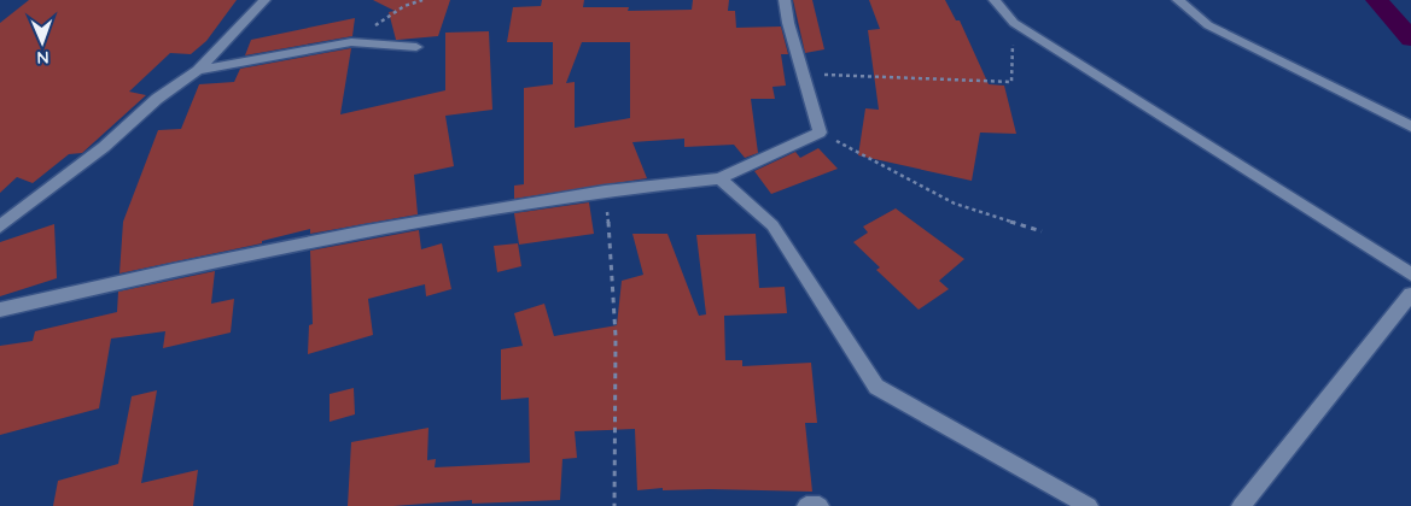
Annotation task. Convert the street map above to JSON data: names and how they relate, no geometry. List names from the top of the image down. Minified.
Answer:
{"north":"bottom"}
